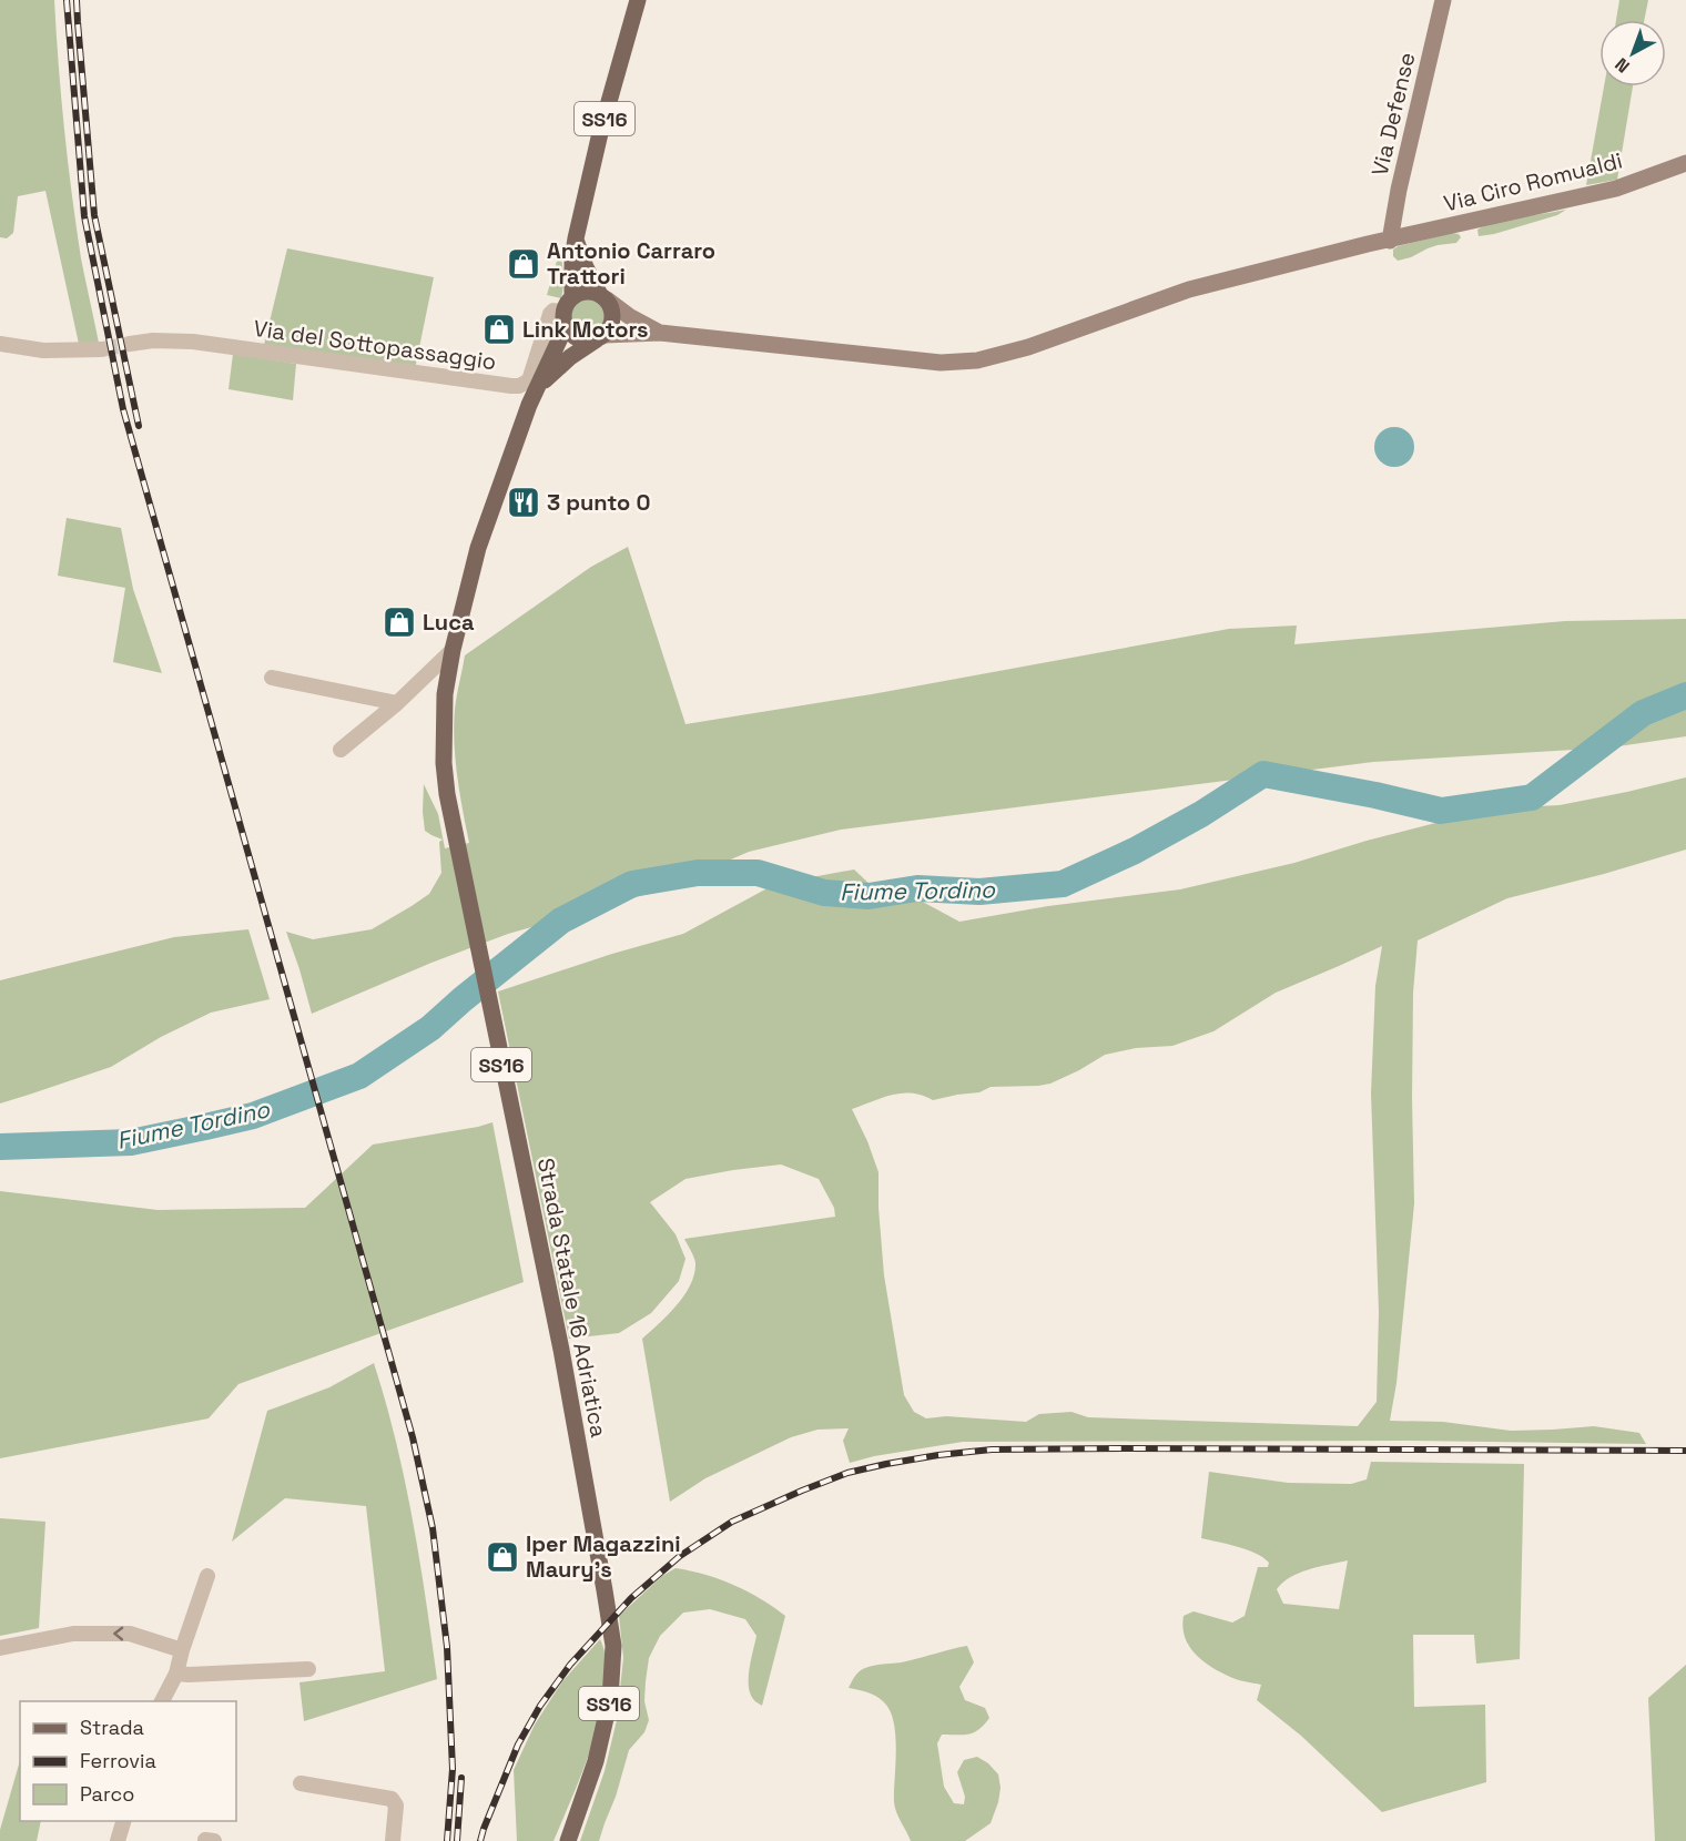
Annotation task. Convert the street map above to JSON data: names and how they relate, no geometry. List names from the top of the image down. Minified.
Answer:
{"streets":{"main road":["Via Defense","SS16","Via Ciro Romualdi","Strada Statale 16 Adriatica"],"street":["Via del Sottopassaggio"]},"crossings":[["Via Defense","Via Ciro Romualdi"],["SS16","Via del Sottopassaggio"],["SS16","Strada Statale 16 Adriatica"]],"water":["Fiume Tordino"],"places":{"shop":["Antonio Carraro Trattori","Link Motors","Luca","Iper Magazzini Maury's"],"restaurant":["3 punto 0"]},"legend":["Strada","Ferrovia","Parco"],"north":"bottom left"}
